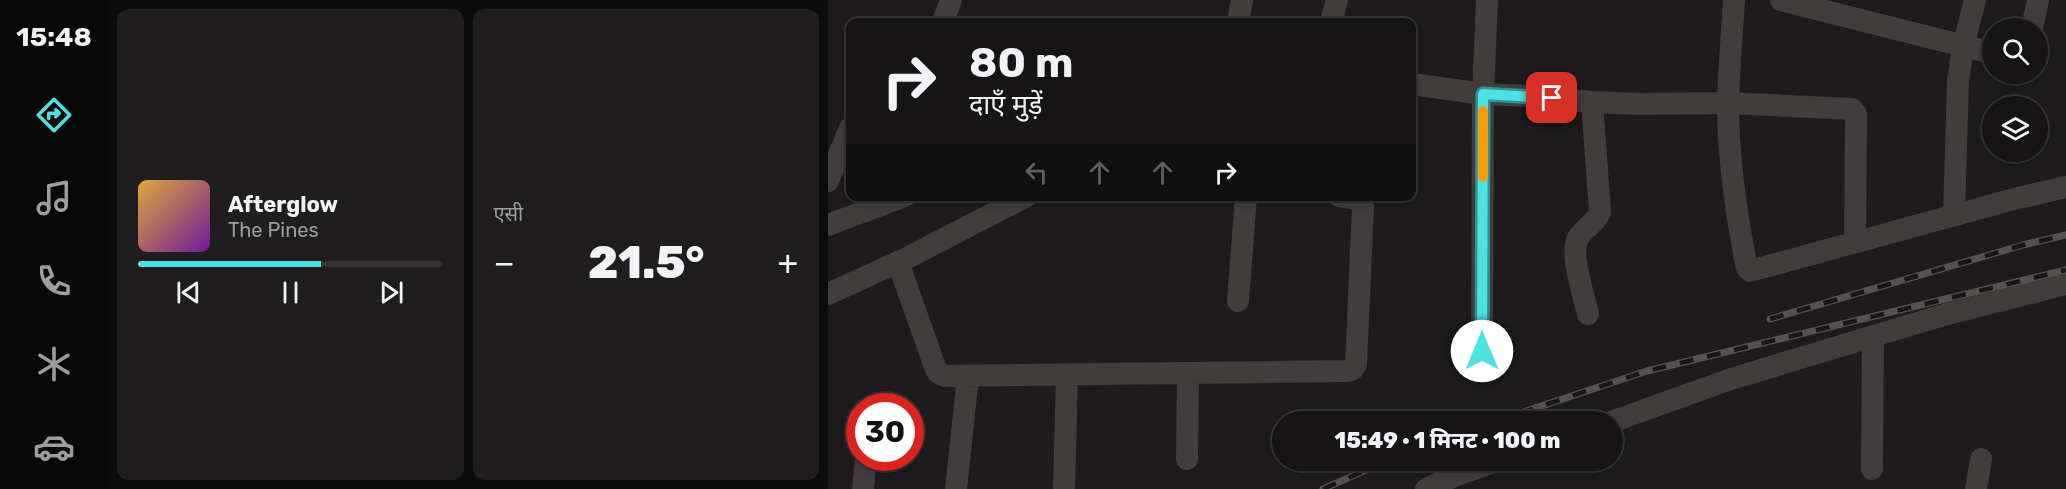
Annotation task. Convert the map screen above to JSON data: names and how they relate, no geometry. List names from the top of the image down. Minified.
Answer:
{"page":{"tabs":"15:48","tile":"एसी","turn":["80 m","दाएँ मुड़ें"],"song":["Afterglow","The Pines"],"heat":["−","21.5°","+"],"limit":"30","trip":"15:49 · 1 मिनट · 100 m"}}
